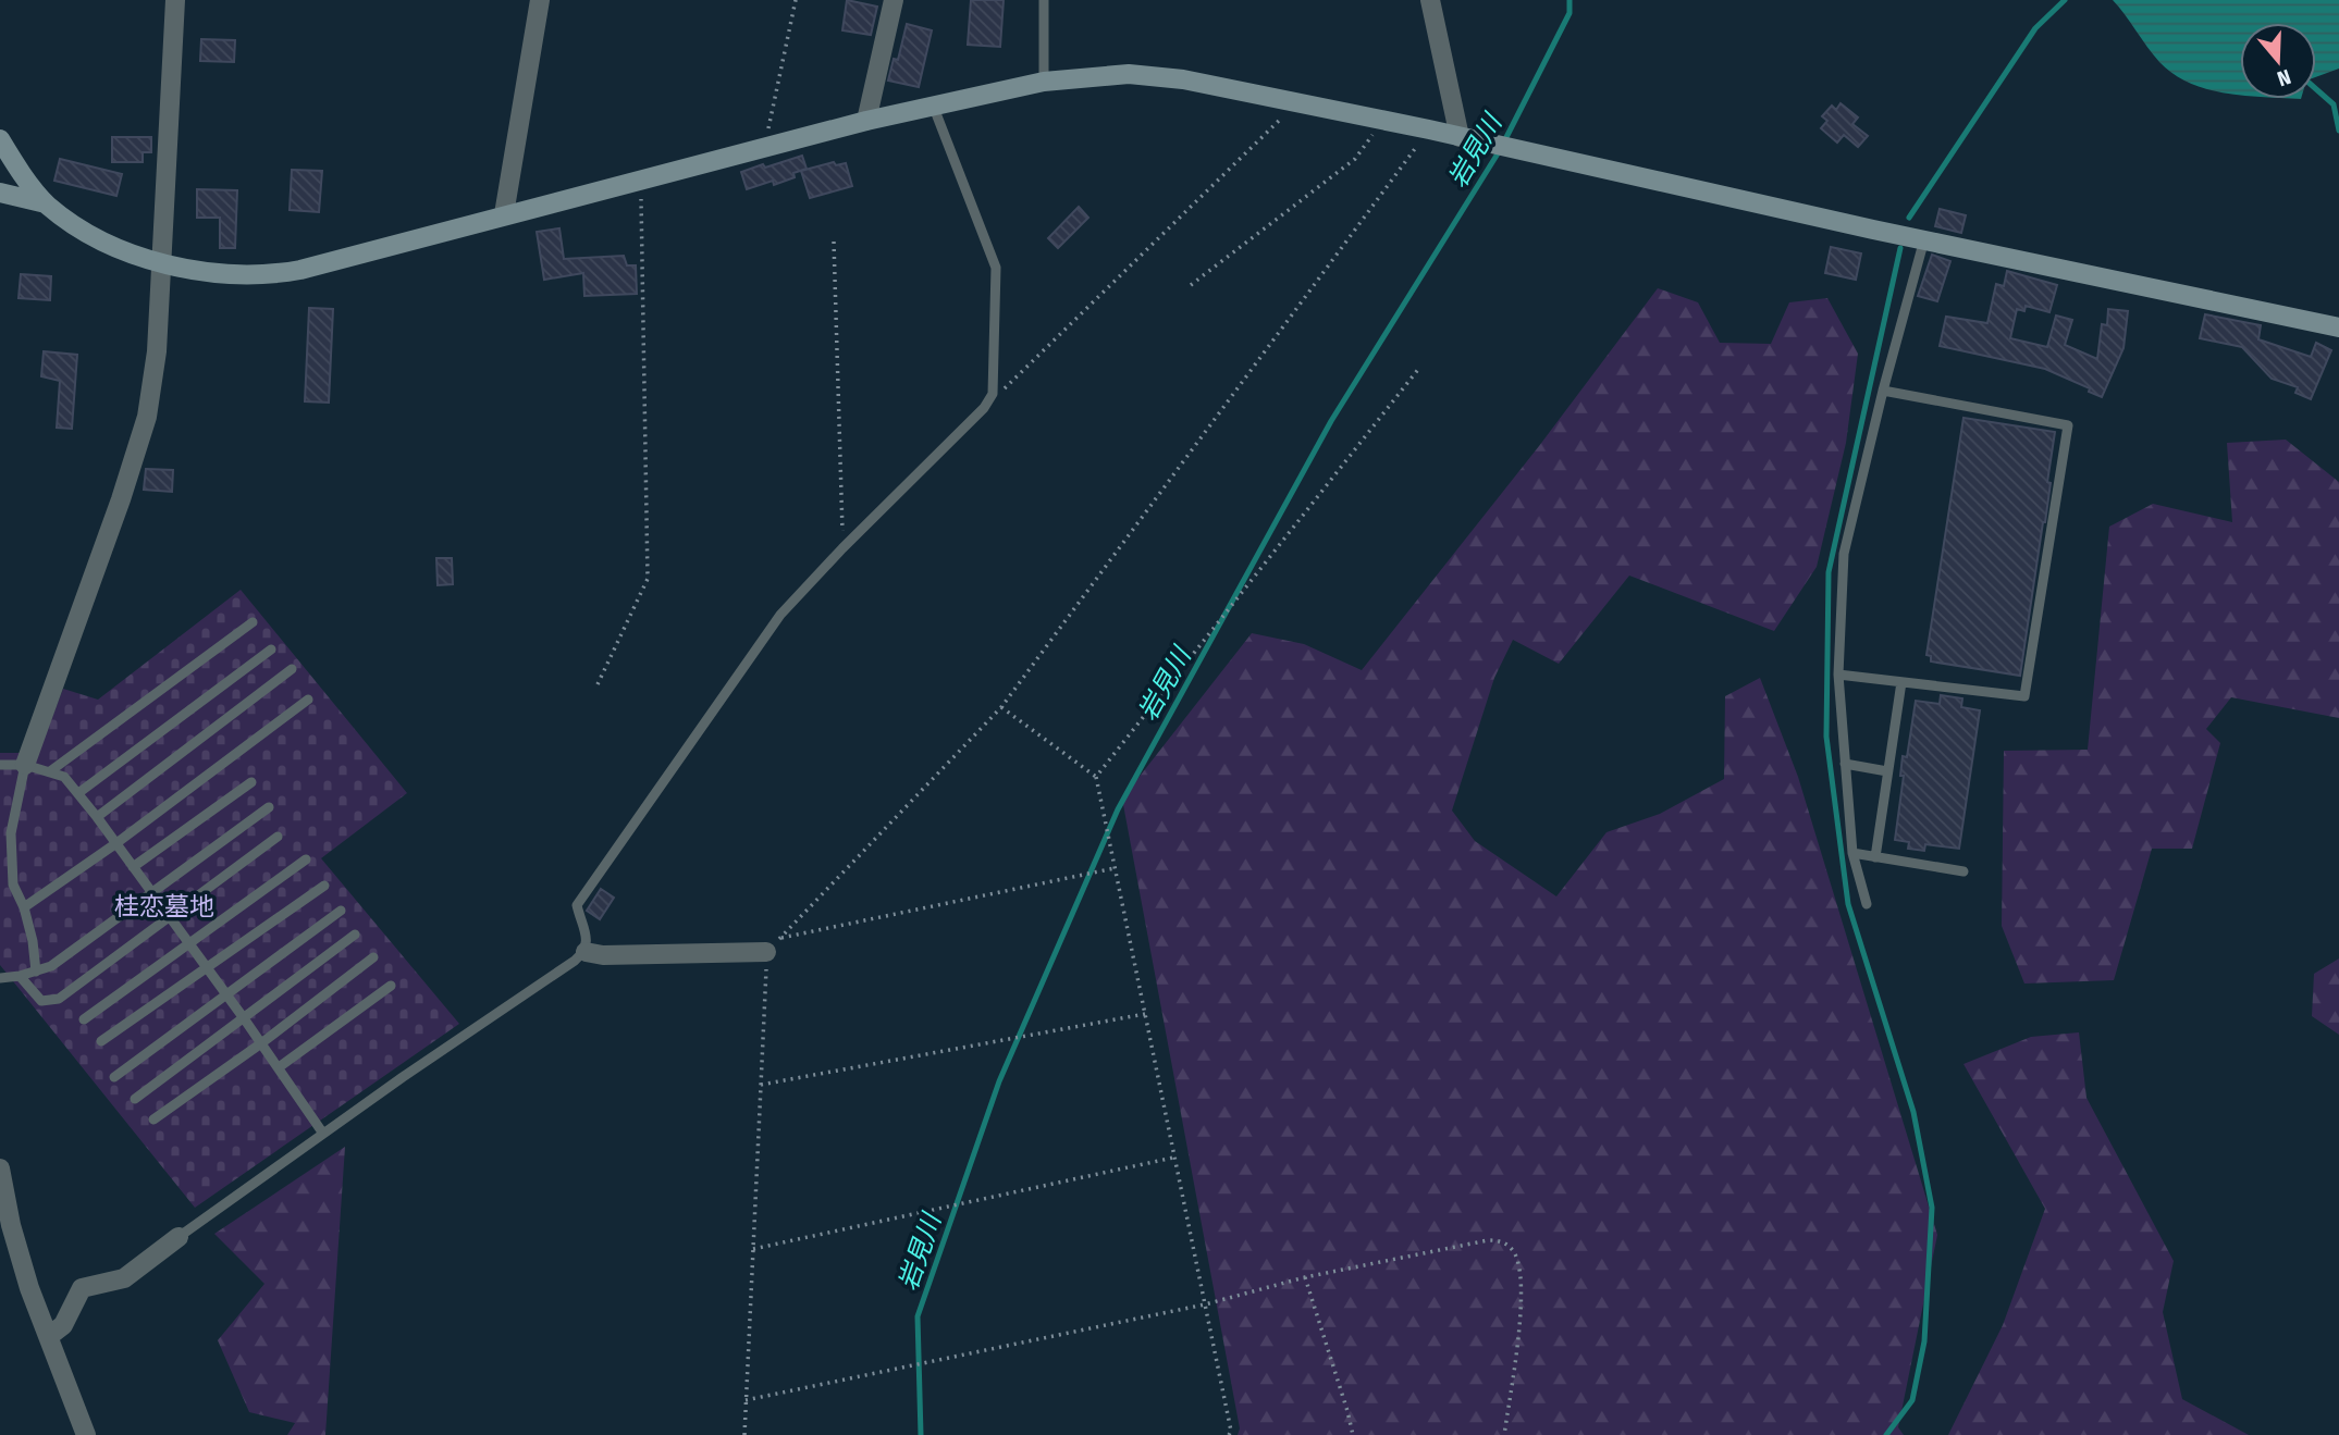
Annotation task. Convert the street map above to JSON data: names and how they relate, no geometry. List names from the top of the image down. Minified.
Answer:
{"water":["岩見川"],"parks":["桂恋墓地"],"north":"bottom"}
